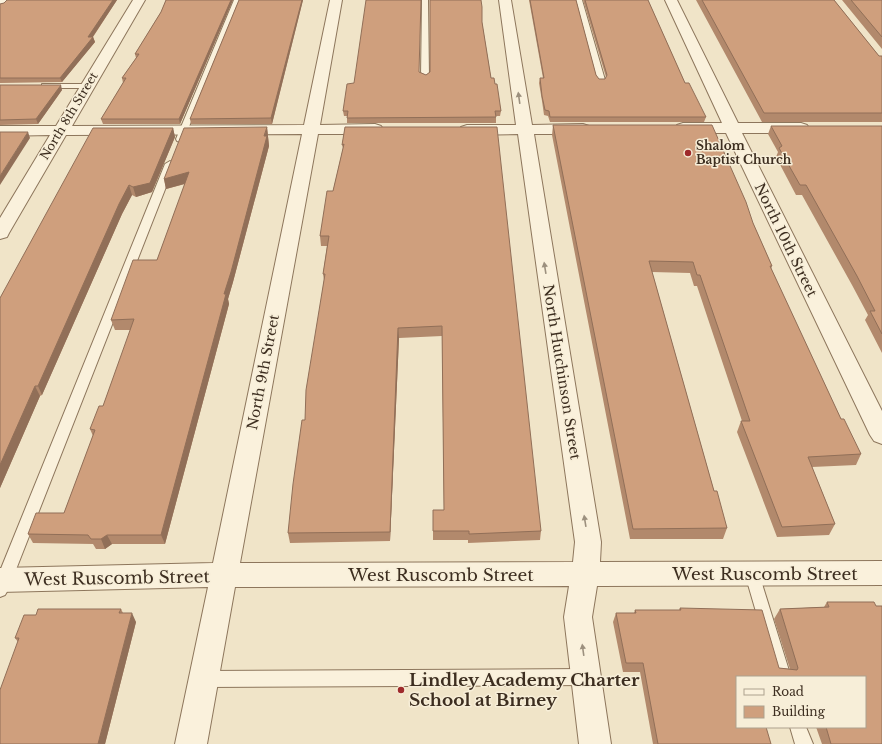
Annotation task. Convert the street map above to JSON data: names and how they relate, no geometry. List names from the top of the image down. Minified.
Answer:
{"streets":{"street":["North 8th Street","North 10th Street","North 9th Street","North Hutchinson Street","West Ruscomb Street"]},"crossings":[["North 9th Street","West Ruscomb Street"],["North Hutchinson Street","West Ruscomb Street"]],"one_way":["North Hutchinson Street"],"places":["Shalom Baptist Church","Lindley Academy Charter School at Birney"],"legend":["Road","Building"]}
